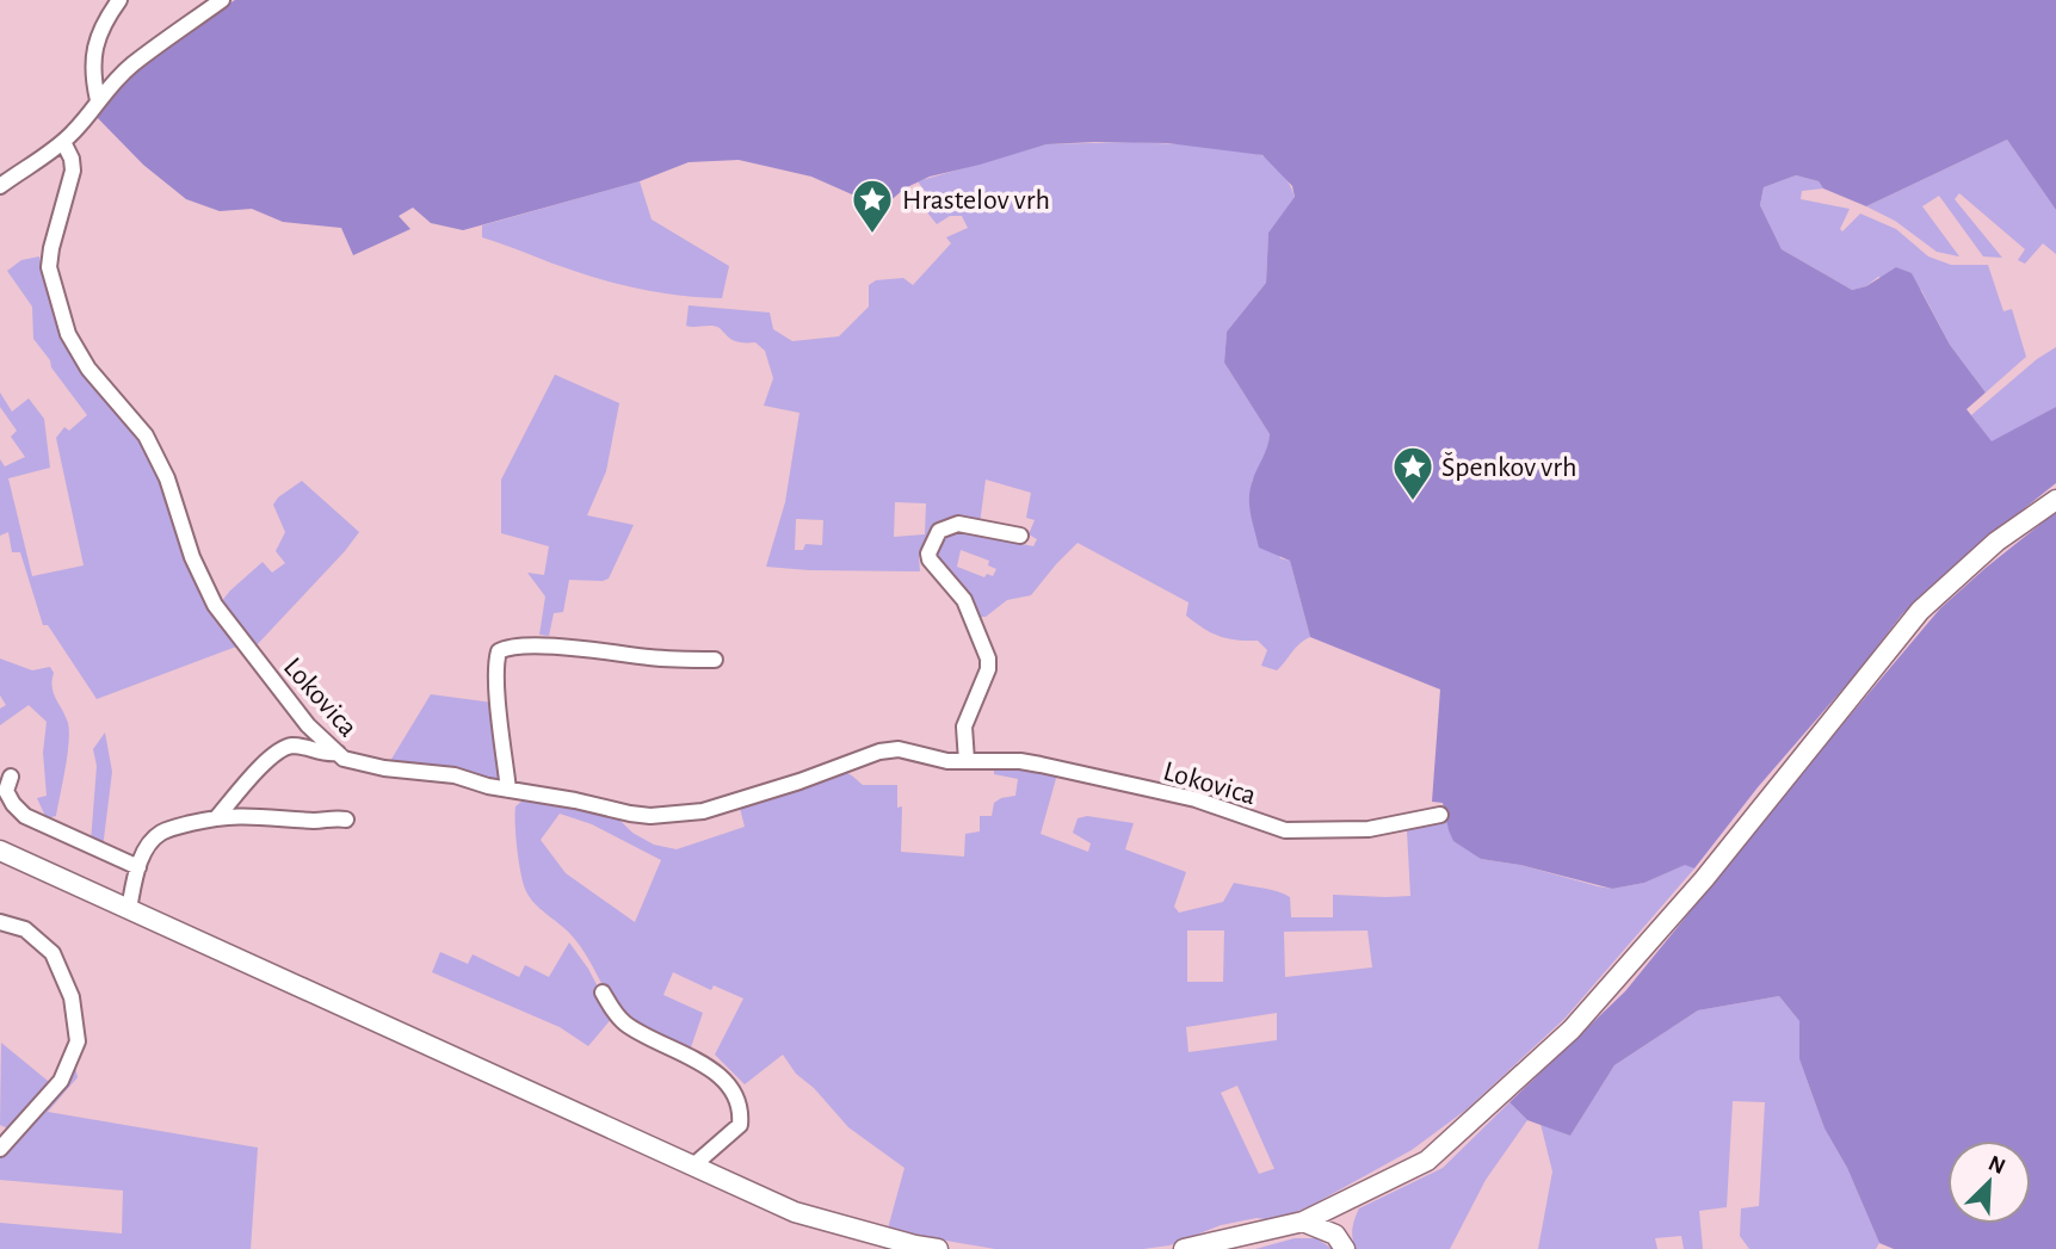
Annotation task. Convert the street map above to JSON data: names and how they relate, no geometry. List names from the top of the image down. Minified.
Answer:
{"streets":{"street":["Lokovica"]},"places":{"place":["Hrastelov vrh","Špenkov vrh"]},"north":"top right"}
